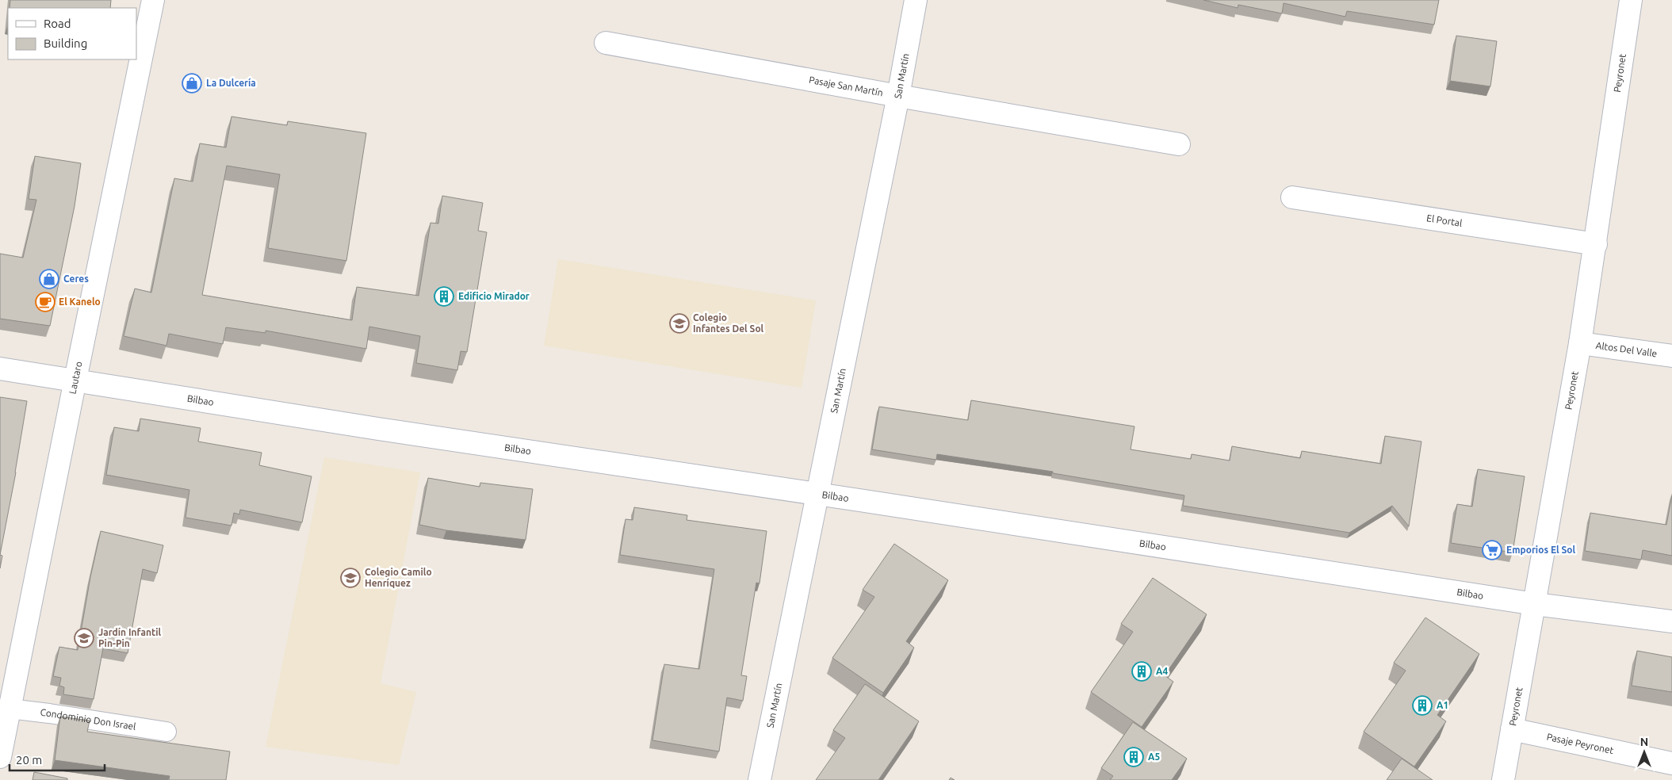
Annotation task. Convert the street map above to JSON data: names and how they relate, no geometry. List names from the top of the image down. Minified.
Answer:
{"streets":{"street":["Peyronet","San Martín","Pasaje San Martín","El Portal","Altos Del Valle","Lautaro","Bilbao","Pasaje Peyronet"],"lane":["Condominio Don Israel"]},"crossings":[["Peyronet","El Portal"],["Peyronet","Altos Del Valle"],["Peyronet","Bilbao"],["Peyronet","Pasaje Peyronet"],["San Martín","Pasaje San Martín"],["San Martín","Bilbao"],["Lautaro","Bilbao"],["Lautaro","Condominio Don Israel"]],"places":{"shop":["La Dulcería","Ceres"],"building":["Edificio Mirador","A4","A1","A5"],"cafe":["El Kanelo"],"school or university":["Colegio Infantes Del Sol","Colegio Camilo Henríquez","Jardín Infantil Pin-Pin"],"supermarket":["Emporios El Sol"]},"legend":["Road","Building"],"scale_bar":"20 m","north":"top"}
